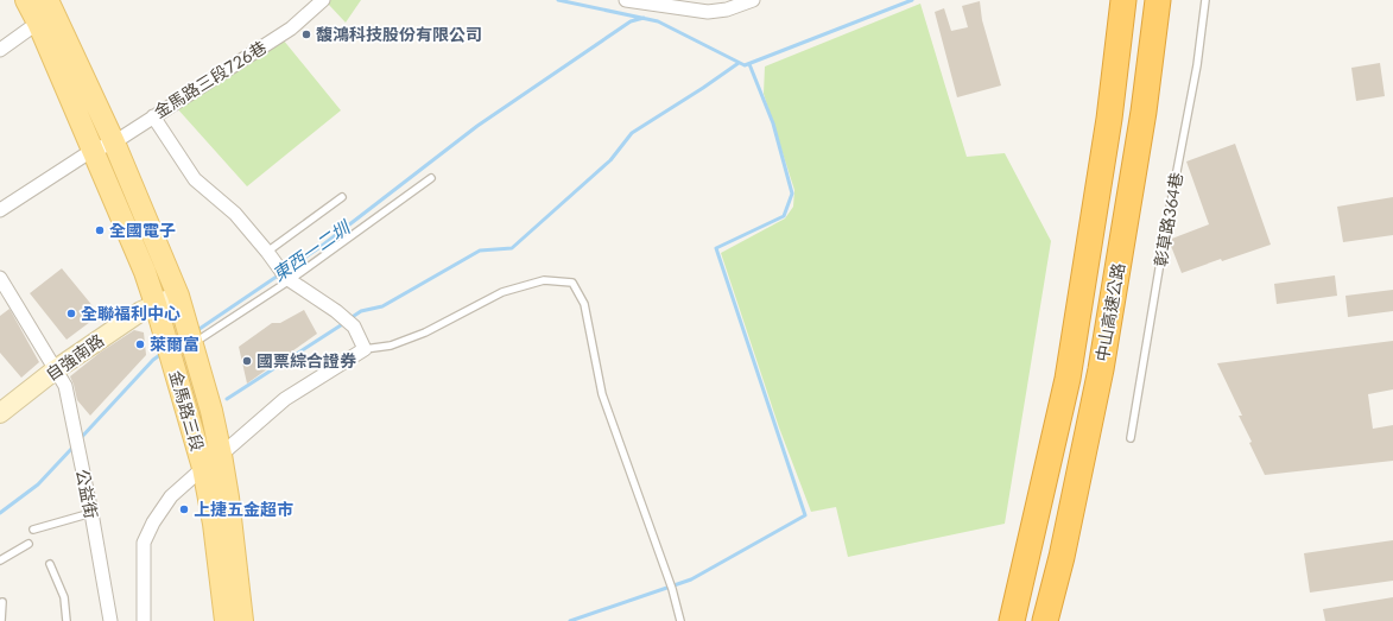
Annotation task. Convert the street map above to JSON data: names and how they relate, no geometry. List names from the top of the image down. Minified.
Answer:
{"streets":{"highway":["中山高速公路"],"main road":["金馬路三段"],"street":["金馬路三段726巷","自強南路","公益街"],"lane":["彰草路364巷"]},"crossings":[["金馬路三段726巷","金馬路三段"],["自強南路","金馬路三段"],["自強南路","公益街"]],"water":["東西一二圳"],"places":["馥鴻科技股份有限公司","全國電子","全聯福利中心","萊爾富","國票綜合證券","上捷五金超市"]}
